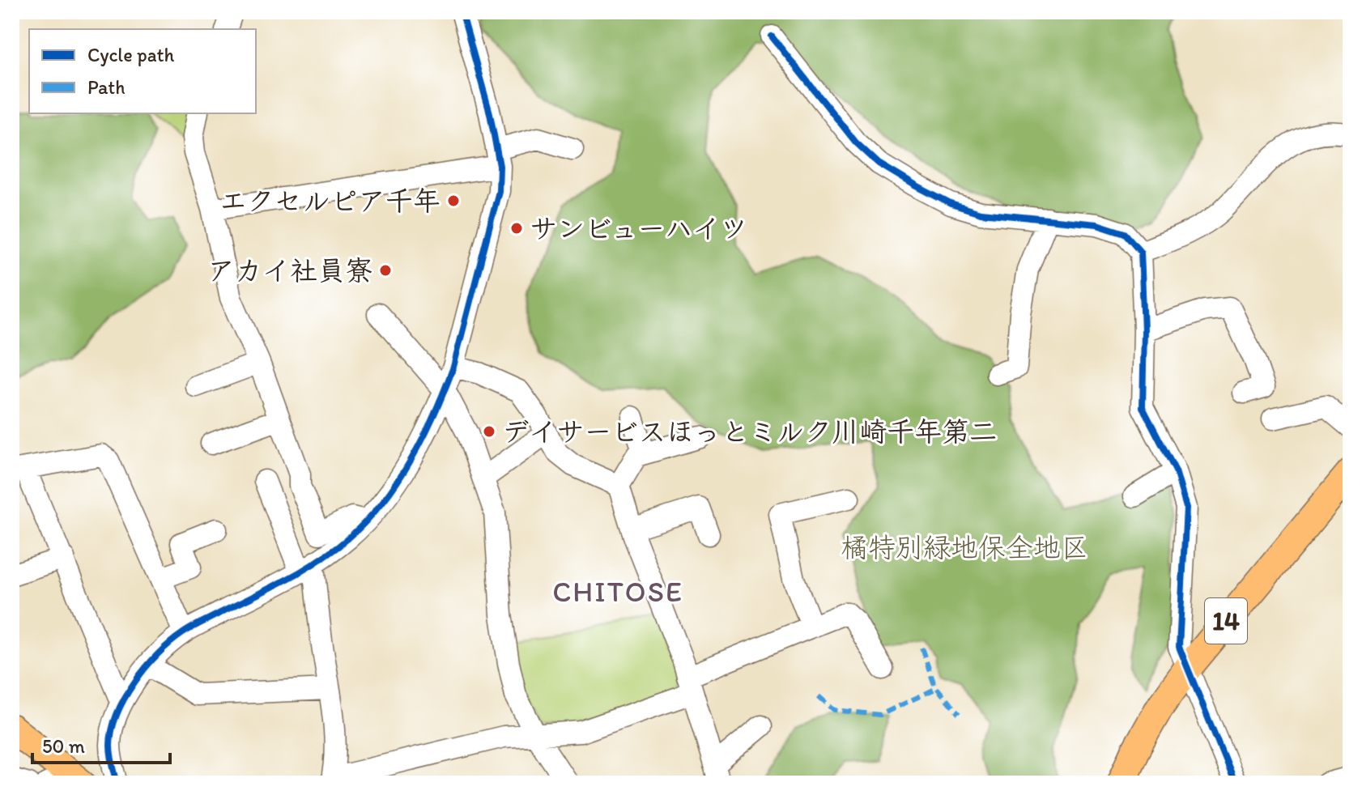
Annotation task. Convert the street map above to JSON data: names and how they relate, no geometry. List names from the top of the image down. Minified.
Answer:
{"streets":{"main road":["14"]},"districts":["CHITOSE"],"parks":["橘特別緑地保全地区"],"places":["エクセルピア千年","サンビューハイツ","アカイ社員寮","デイサービスほっとミルク川崎千年第二"],"legend":["Cycle path","Path"],"scale_bar":"50 m"}
